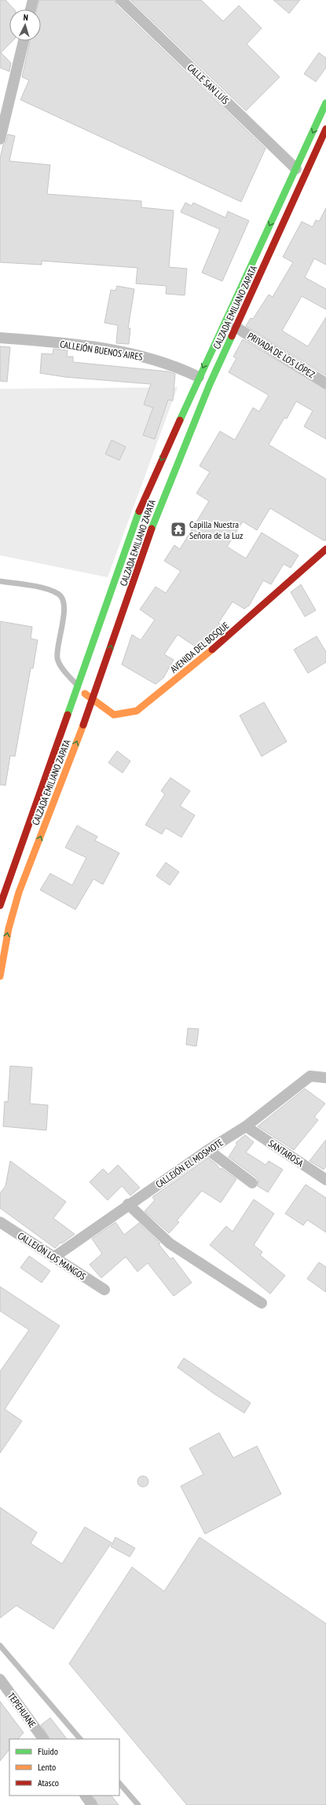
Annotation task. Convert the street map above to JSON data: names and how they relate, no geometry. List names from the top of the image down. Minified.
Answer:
{"streets":{"main road":["CALZADA EMILIANO ZAPATA","AVENIDA DEL BOSQUE"],"street":["CALLE SAN LUÍS","CALLEJÓN BUENOS AIRES","PRIVADA DE LOS LÓPEZ","SANTAROSA","CALLEJÓN EL MOSMOTE","CALLEJÓN LOS MANGOS","TEPEHUANE"]},"crossings":[["CALLE SAN LUÍS","CALZADA EMILIANO ZAPATA"],["CALZADA EMILIANO ZAPATA","CALLEJÓN BUENOS AIRES"],["CALZADA EMILIANO ZAPATA","PRIVADA DE LOS LÓPEZ"],["CALZADA EMILIANO ZAPATA","AVENIDA DEL BOSQUE"],["SANTAROSA","CALLEJÓN EL MOSMOTE"],["CALLEJÓN EL MOSMOTE","CALLEJÓN LOS MANGOS"]],"places":{"temple":["Capilla Nuestra Señora de la Luz"]},"legend":["Fluido","Lento","Atasco"],"north":"top"}
